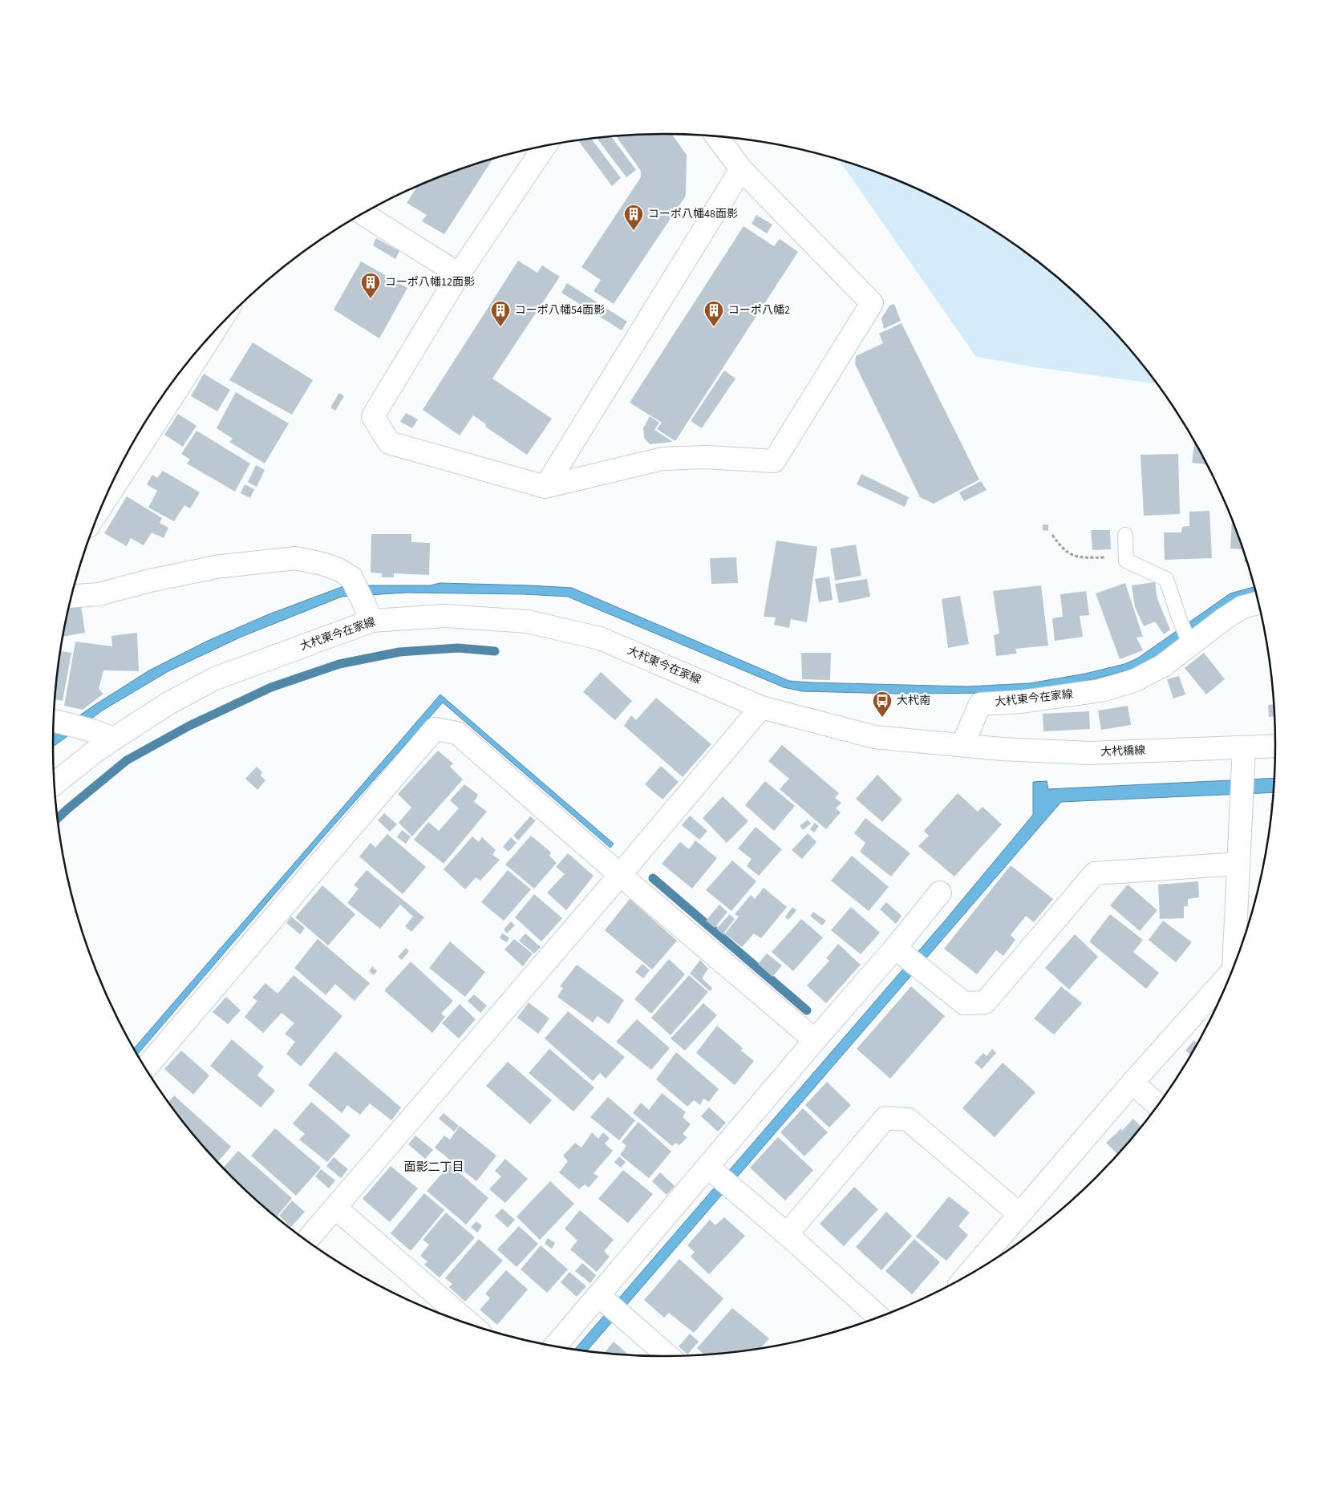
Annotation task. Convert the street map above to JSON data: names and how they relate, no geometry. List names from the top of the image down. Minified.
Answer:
{"streets":{"street":["大杙東今在家線","大杙橋線"]},"crossings":[["大杙東今在家線","大杙橋線"]],"districts":["面影二丁目"],"places":{"building":["コーポ八幡48面影","コーポ八幡12面影","コーポ八幡54面影","コーポ八幡2"],"bus stop":["大杙南"]}}
